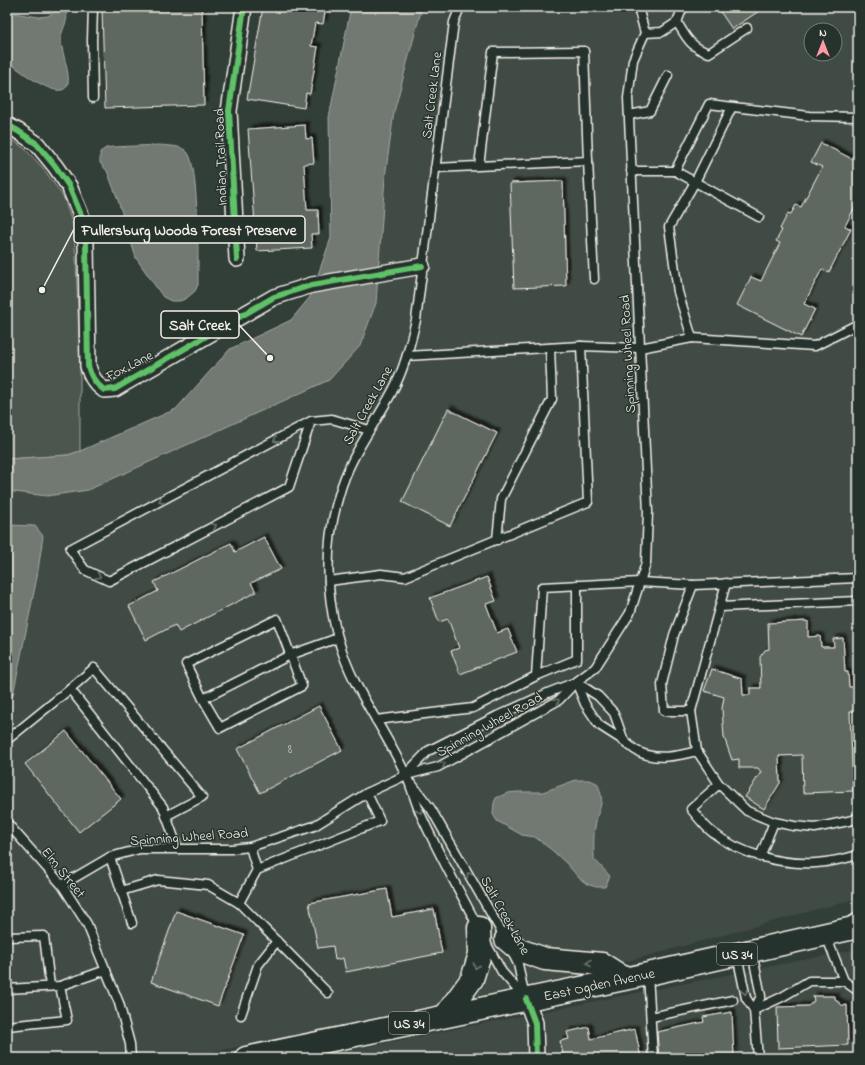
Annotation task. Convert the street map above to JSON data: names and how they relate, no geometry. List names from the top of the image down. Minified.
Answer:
{"streets":{"main road":["US 34","East Ogden Avenue"],"street":["Indian Trail Road","Fox Lane"],"lane":["Salt Creek Lane","Spinning Wheel Road","Elm Street"]},"crossings":[["Salt Creek Lane","Spinning Wheel Road"],["Salt Creek Lane","Fox Lane"],["Salt Creek Lane","East Ogden Avenue"],["Spinning Wheel Road","Elm Street"]],"places":["Fullersburg Woods Forest Preserve","Salt Creek"],"house_numbers":["8"],"north":"top"}
